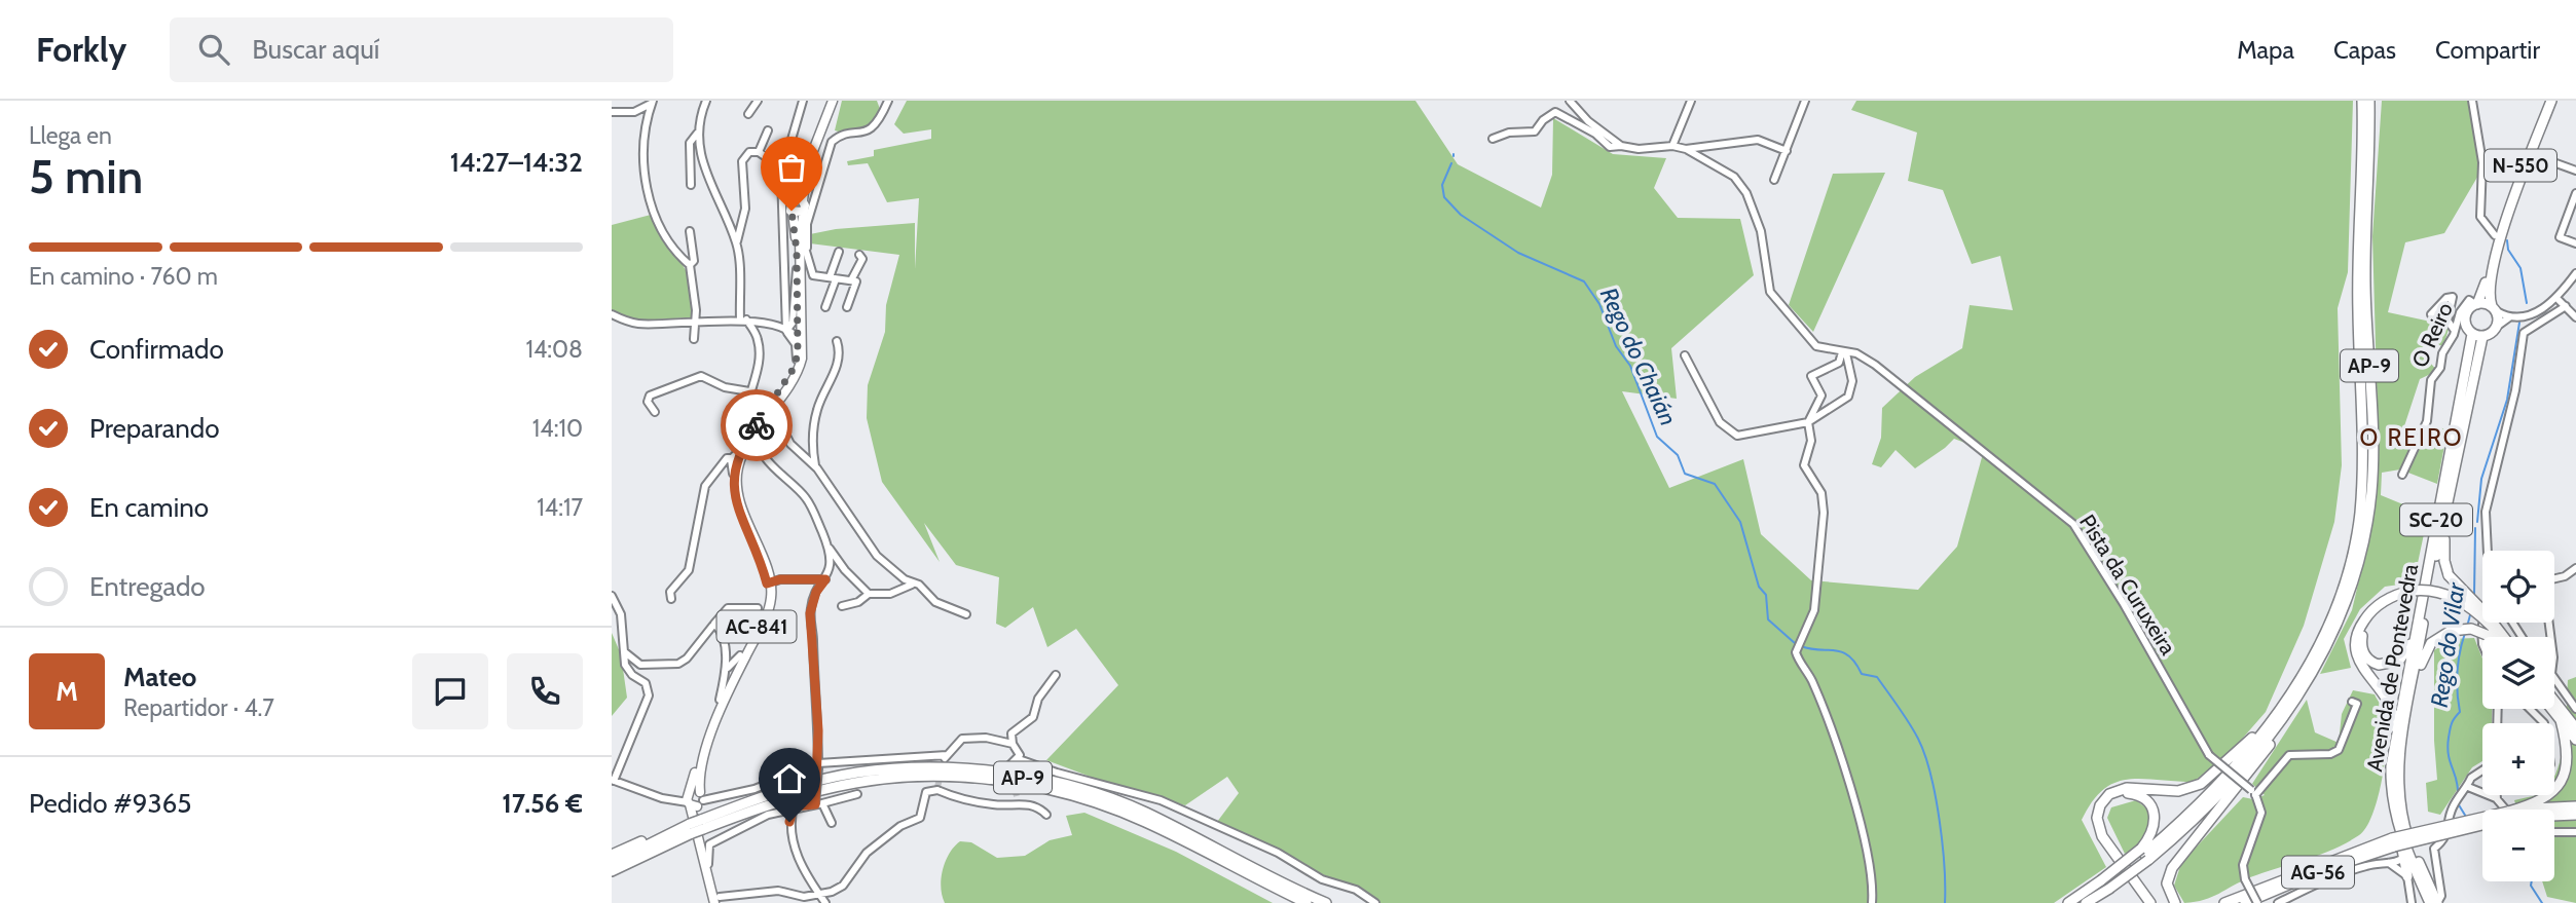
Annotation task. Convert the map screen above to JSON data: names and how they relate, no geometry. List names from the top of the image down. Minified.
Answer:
{"streets":{"highway":["N-550","AP-9","SC-20","Avenida de Pontevedra","AG-56"],"main road":["AC-841"],"street":["O Reiro","Pista da Curuxeira"]},"crossings":[["N-550","O Reiro"],["N-550","Avenida de Pontevedra"],["O Reiro","Avenida de Pontevedra"],["AP-9","AC-841"],["SC-20","Avenida de Pontevedra"],["SC-20","AG-56"],["Avenida de Pontevedra","AG-56"]],"districts":["O REIRO"],"water":["Rego do Chaián","Rego do Vilar"],"page":{"header":"Forkly","search":"Buscar aquí","nav":["Mapa","Capas","Compartir"],"heading":["5 min","Llega en","14:27–14:32"],"panel":["Mateo","Repartidor · 4.7","Pedido #9365","17.56 €"],"bar":"En camino · 760 m","list":[["Confirmado","14:08"],["Preparando","14:10"],["En camino","14:17"],"Entregado"],"map_buttons":["+","−"],"round":"M"}}
